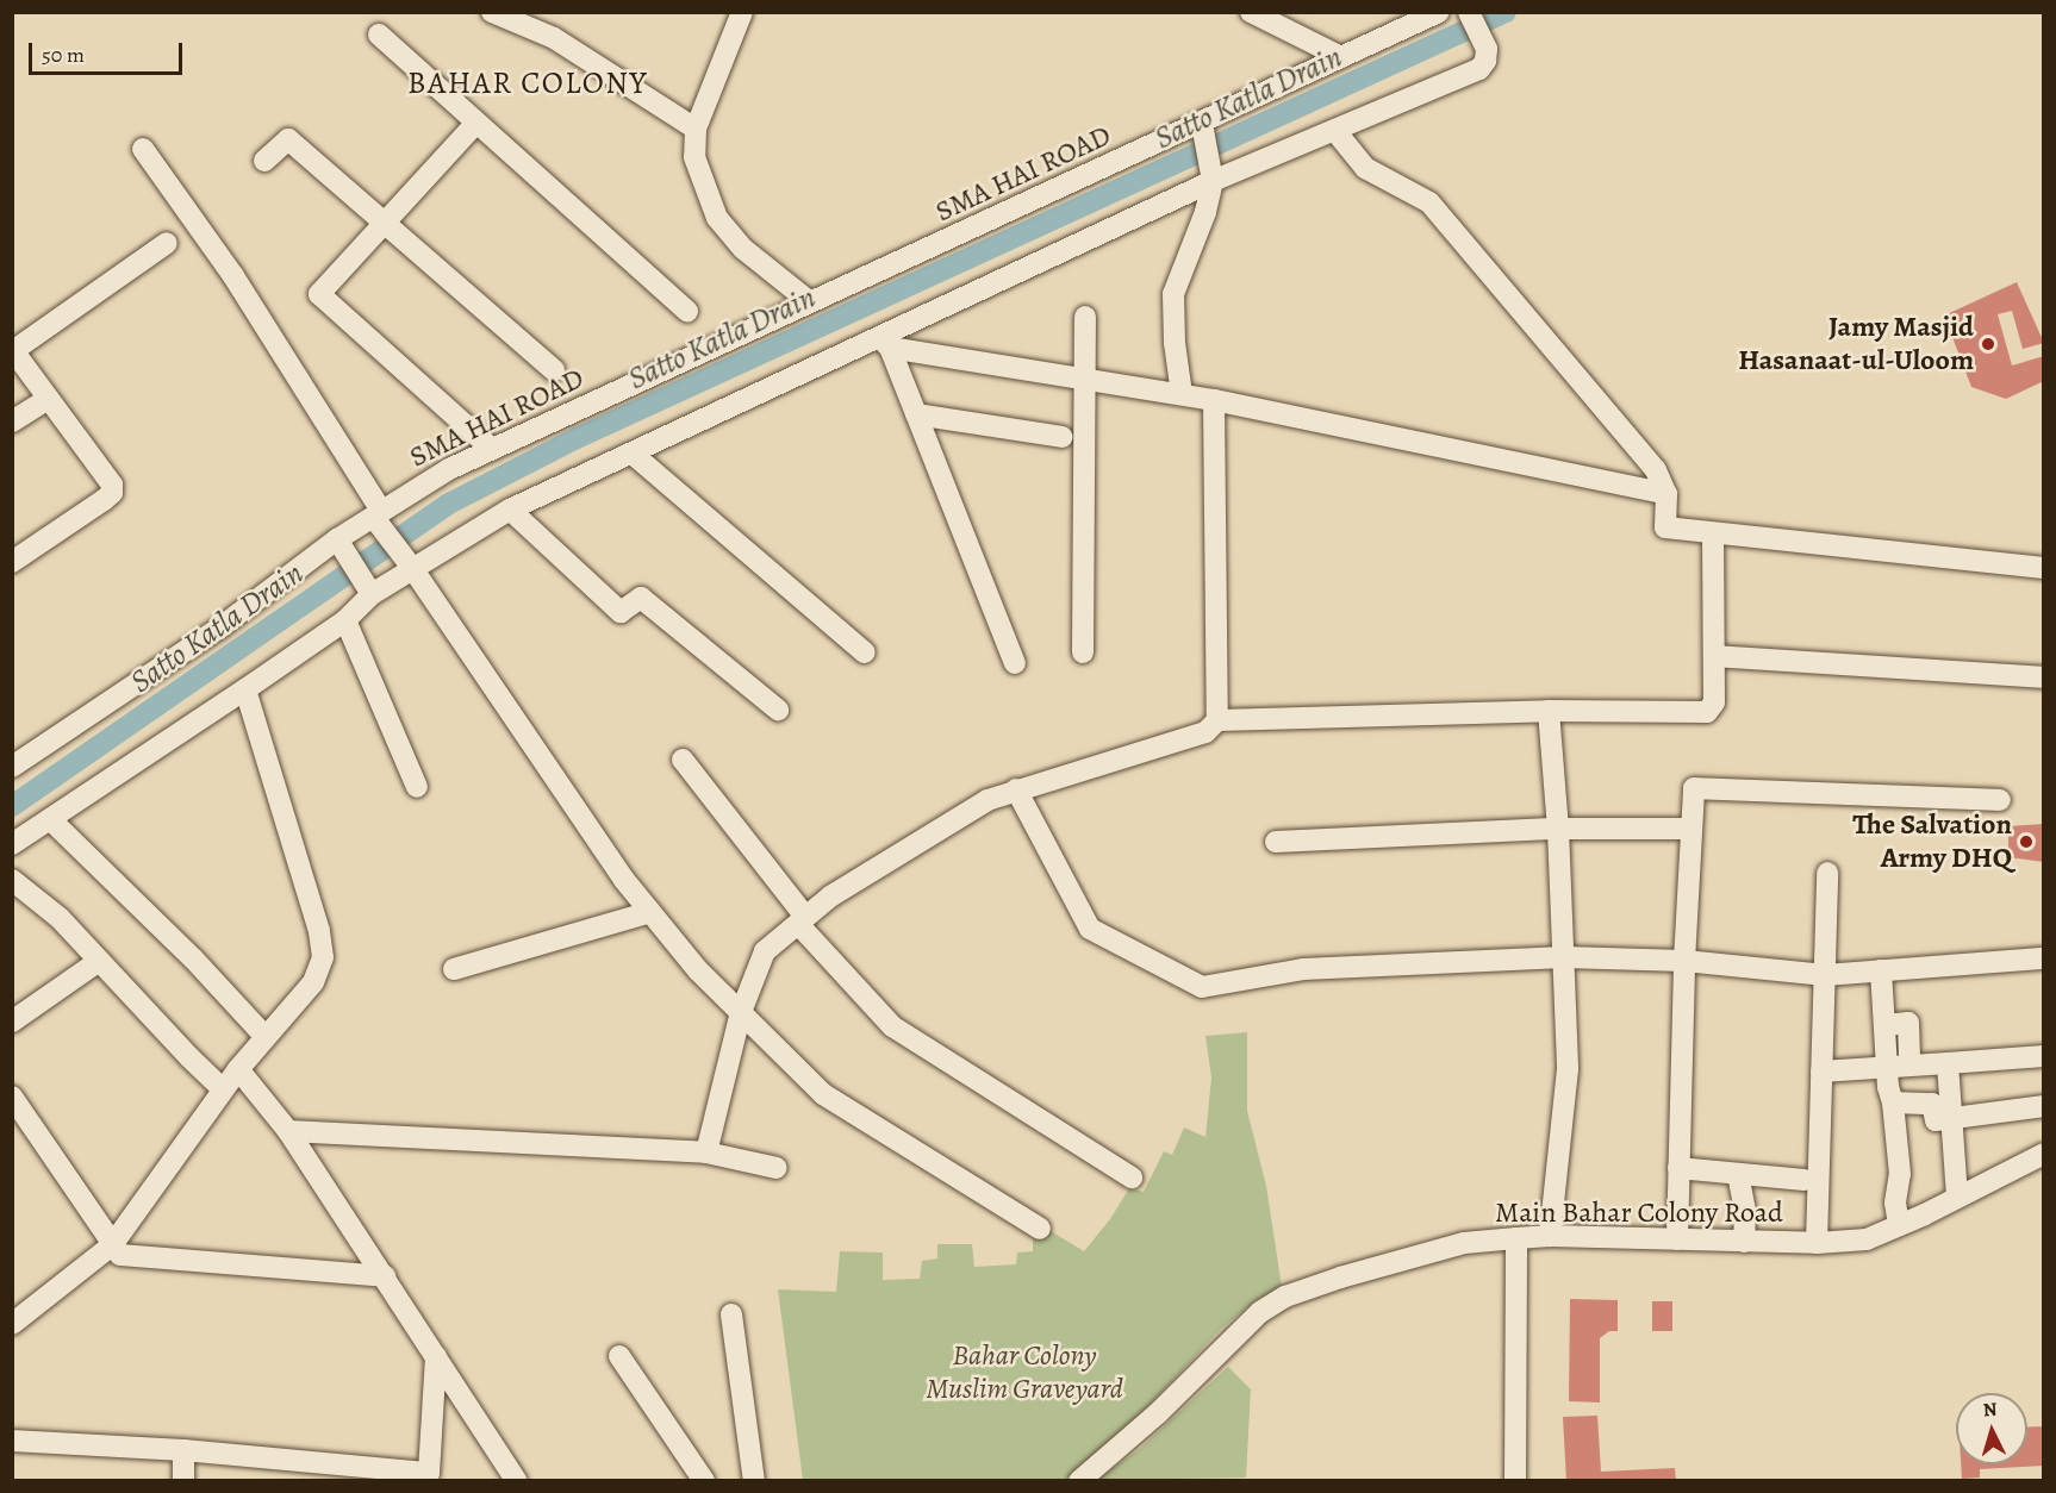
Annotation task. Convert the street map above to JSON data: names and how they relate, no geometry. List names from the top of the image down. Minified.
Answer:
{"streets":{"street":["SMA HAI ROAD","Main Bahar Colony Road"]},"districts":["BAHAR COLONY"],"water":["Satto Katla Drain"],"parks":["Bahar Colony Muslim Graveyard"],"places":["Jamy Masjid Hasanaat-ul-Uloom","The Salvation Army DHQ"],"scale_bar":"50 m","north":"top"}
